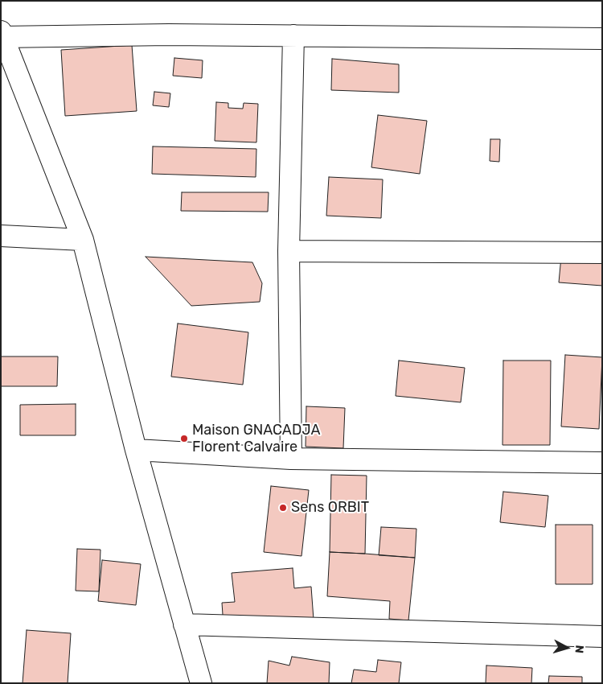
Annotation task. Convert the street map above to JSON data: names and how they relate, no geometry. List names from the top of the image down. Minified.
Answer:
{"places":["Maison GNACADJA Florent Calvaire","Sens ORBIT"],"north":"right"}
